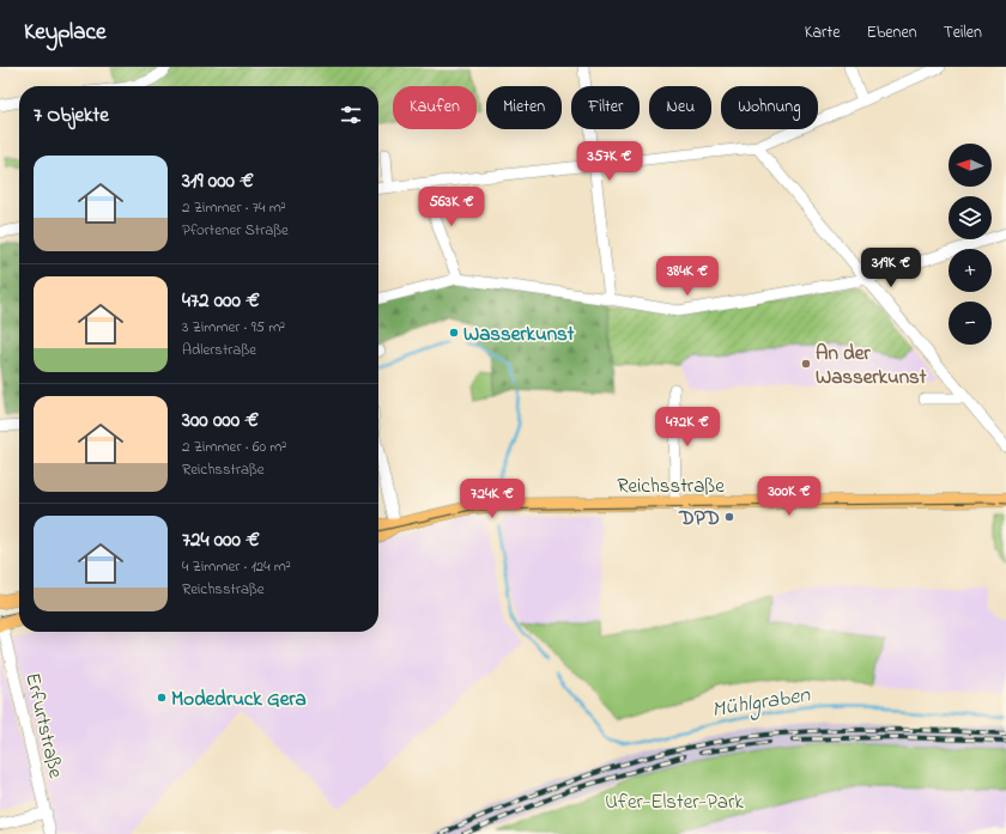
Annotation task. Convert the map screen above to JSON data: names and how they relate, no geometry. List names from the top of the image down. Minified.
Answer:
{"streets":{"main road":["Reichsstraße"],"street":["Erfurtstraße"]},"water":["Mühlgraben"],"parks":["Ufer-Elster-Park"],"places":["Wasserkunst","An der Wasserkunst","DPD","Modedruck Gera"],"north":"left","page":{"header":"Keyplace","nav":["Karte","Ebenen","Teilen"],"chip":["Kaufen","Mieten","Filter","Neu","Wohnung"],"heading":"7 Objekte","price":["357K €","563K €","319K €","384K €","472K €","300K €","724K €"],"map_buttons":["+","−"],"list":[{"name":"319 000 €","note":"2 Zimmer · 74 m² · Pfortener Straße"},{"name":"472 000 €","note":"3 Zimmer · 95 m² · Adlerstraße"},{"name":"300 000 €","note":"2 Zimmer · 60 m² · Reichsstraße"},{"name":"724 000 €","note":"4 Zimmer · 124 m² · Reichsstraße"}]}}
